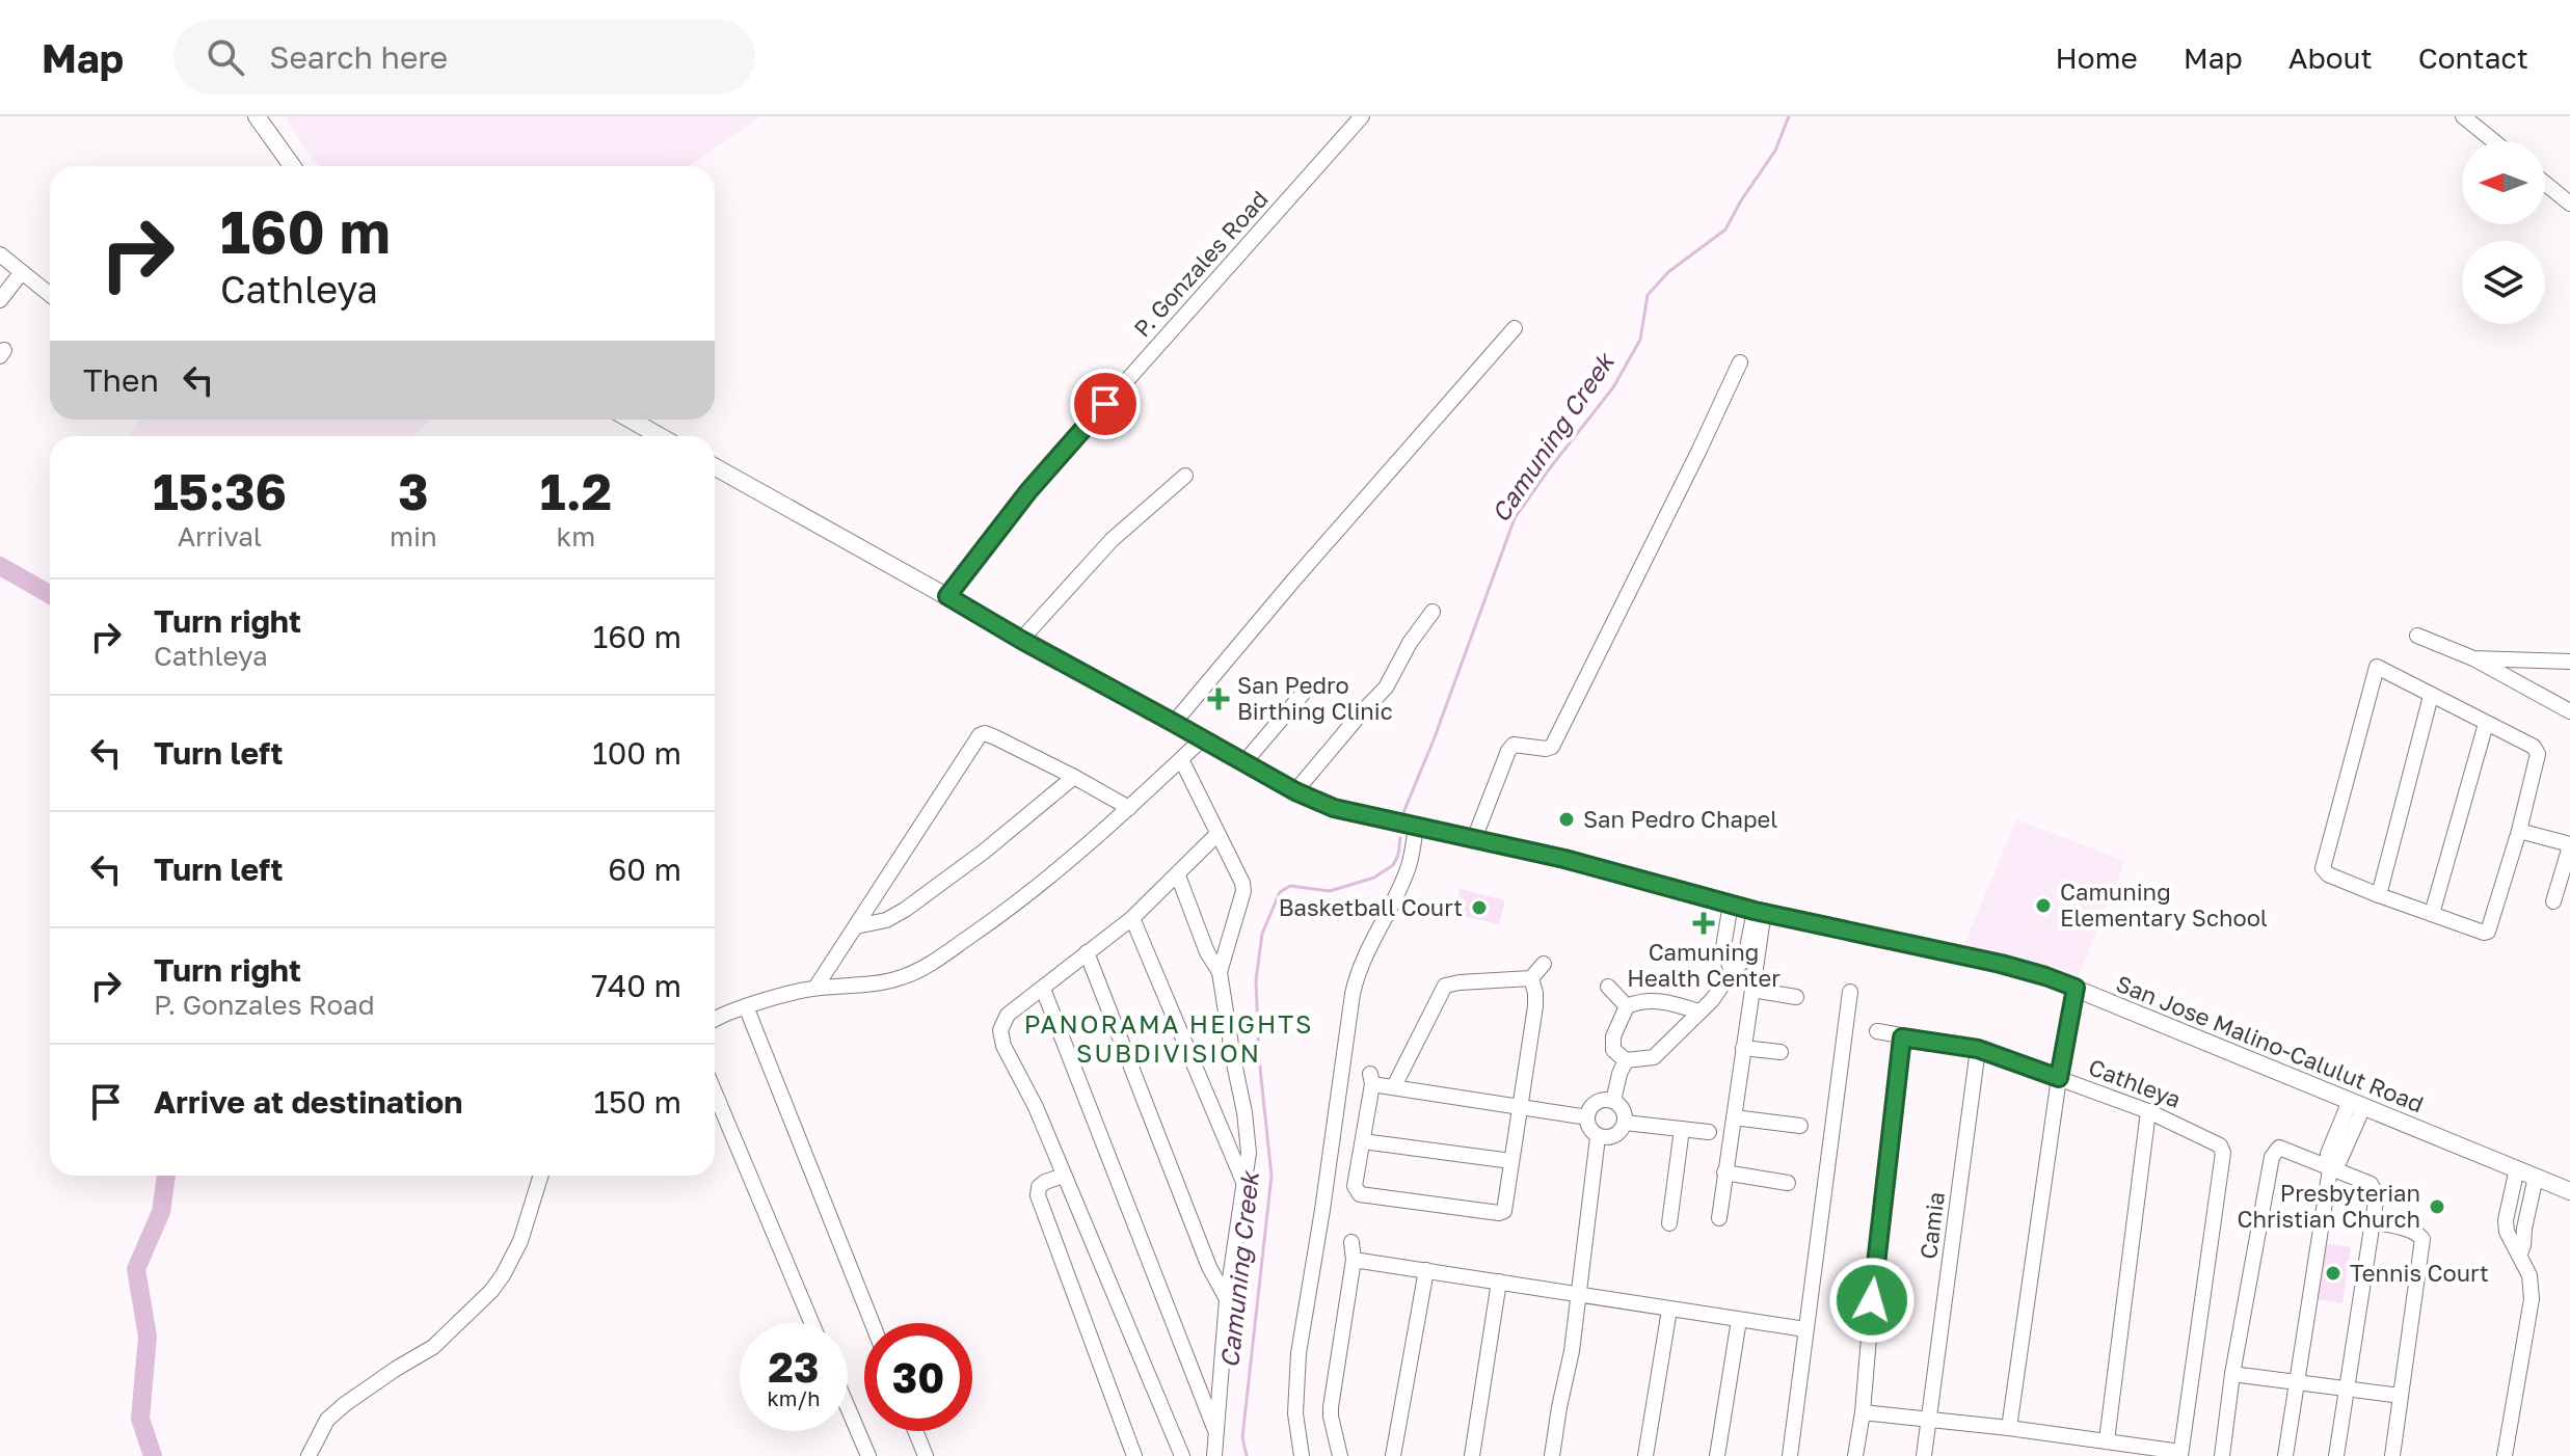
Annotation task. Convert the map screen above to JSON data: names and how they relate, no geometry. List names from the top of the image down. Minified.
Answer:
{"streets":{"main road":["San Jose Malino-Calulut Road"],"street":["P. Gonzales Road","Cathleya","Camia"]},"crossings":[["P. Gonzales Road","San Jose Malino-Calulut Road"],["Cathleya","Camia"]],"districts":["PANORAMA HEIGHTS SUBDIVISION"],"water":["Camuning Creek"],"places":{"health":["San Pedro Birthing Clinic","Camuning Health Center"],"other":["San Pedro Chapel","Camuning Elementary School","Basketball Court","Presbyterian Christian Church","Tennis Court"]},"north":"left","page":{"header":"Map","search":"Search here","nav":["Home","Map","About","Contact"],"turn":["160 m","Cathleya"],"then":"Then","eta":["15:36","Arrival","3","min","1.2","km"],"list":[{"name":"Turn right","note":"Cathleya","value":"160 m"},{"name":"Turn left","value":"100 m"},{"name":"Turn left","value":"60 m"},{"name":"Turn right","note":"P. Gonzales Road","value":"740 m"},{"name":"Arrive at destination","value":"150 m"}],"speed":"23 km/h","limit":"30"}}
